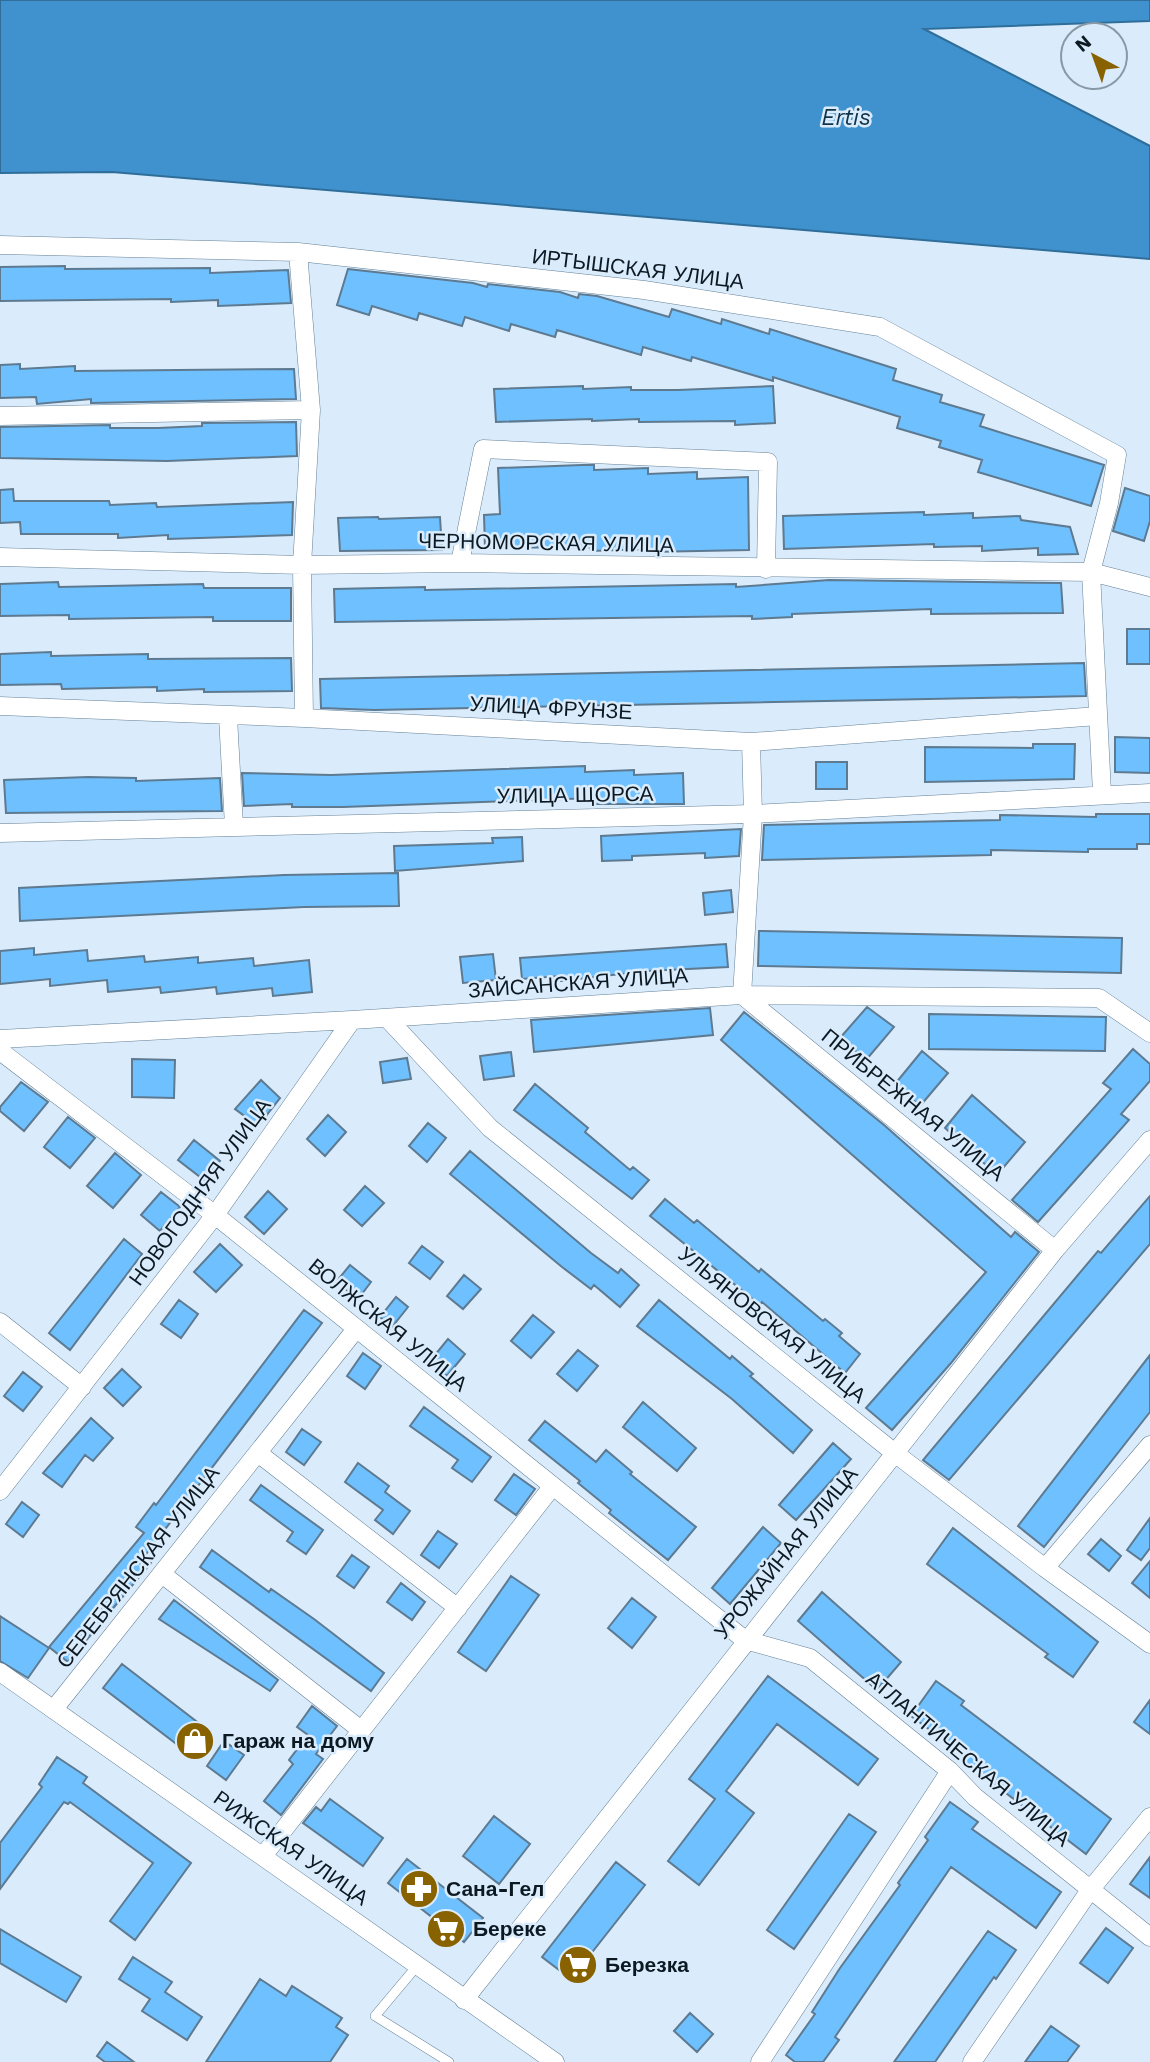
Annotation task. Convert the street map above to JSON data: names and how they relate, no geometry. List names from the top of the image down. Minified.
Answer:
{"streets":{"street":["ИРТЫШСКАЯ УЛИЦА","ЧЕРНОМОРСКАЯ УЛИЦА","УЛИЦА ФРУНЗЕ","УЛИЦА ЩОРСА","ЗАЙСАНСКАЯ УЛИЦА","ПРИБРЕЖНАЯ УЛИЦА","НОВОГОДНЯЯ УЛИЦА","ВОЛЖСКАЯ УЛИЦА","УЛЬЯНОВСКАЯ УЛИЦА","УРОЖАЙНАЯ УЛИЦА","СЕРЕБРЯНСКАЯ УЛИЦА","АТЛАНТИЧЕСКАЯ УЛИЦА","РИЖСКАЯ УЛИЦА"]},"crossings":[["ИРТЫШСКАЯ УЛИЦА","ЧЕРНОМОРСКАЯ УЛИЦА"],["ЗАЙСАНСКАЯ УЛИЦА","ПРИБРЕЖНАЯ УЛИЦА"],["ЗАЙСАНСКАЯ УЛИЦА","НОВОГОДНЯЯ УЛИЦА"],["ЗАЙСАНСКАЯ УЛИЦА","УЛЬЯНОВСКАЯ УЛИЦА"],["ПРИБРЕЖНАЯ УЛИЦА","УРОЖАЙНАЯ УЛИЦА"],["НОВОГОДНЯЯ УЛИЦА","ВОЛЖСКАЯ УЛИЦА"],["ВОЛЖСКАЯ УЛИЦА","УРОЖАЙНАЯ УЛИЦА"],["ВОЛЖСКАЯ УЛИЦА","СЕРЕБРЯНСКАЯ УЛИЦА"],["ВОЛЖСКАЯ УЛИЦА","АТЛАНТИЧЕСКАЯ УЛИЦА"],["УЛЬЯНОВСКАЯ УЛИЦА","УРОЖАЙНАЯ УЛИЦА"],["УРОЖАЙНАЯ УЛИЦА","АТЛАНТИЧЕСКАЯ УЛИЦА"],["УРОЖАЙНАЯ УЛИЦА","РИЖСКАЯ УЛИЦА"],["СЕРЕБРЯНСКАЯ УЛИЦА","РИЖСКАЯ УЛИЦА"]],"water":["Ertis"],"places":{"shop":["Гараж на дому"],"pharmacy":["Сана-Гел"],"supermarket":["Береке","Березка"]},"north":"top left"}
